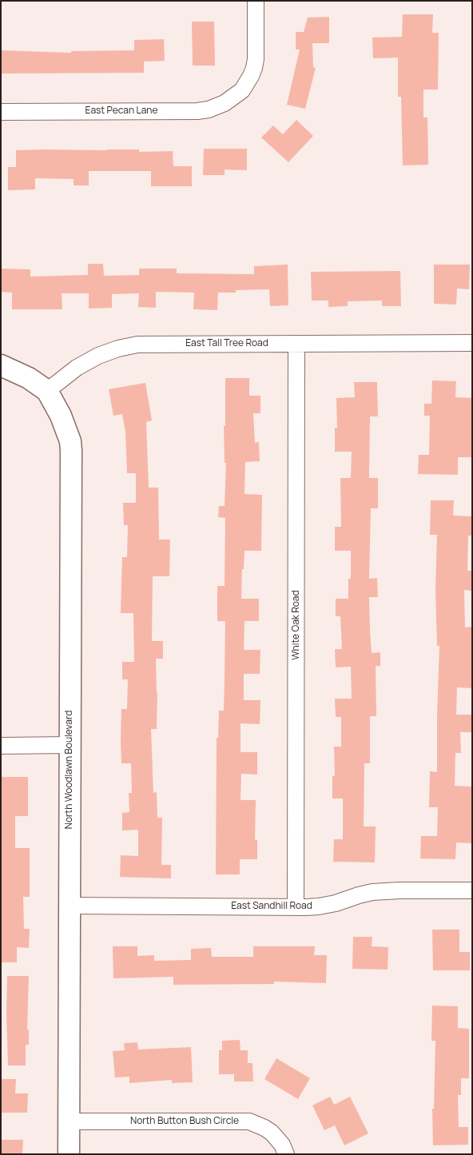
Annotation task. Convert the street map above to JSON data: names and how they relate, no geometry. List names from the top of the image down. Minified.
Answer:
{"streets":{"street":["East Pecan Lane","East Tall Tree Road","White Oak Road","North Woodlawn Boulevard","East Sandhill Road","North Button Bush Circle"]},"crossings":[["East Tall Tree Road","White Oak Road"],["East Tall Tree Road","North Woodlawn Boulevard"],["White Oak Road","East Sandhill Road"],["North Woodlawn Boulevard","East Sandhill Road"],["North Woodlawn Boulevard","North Button Bush Circle"]]}
